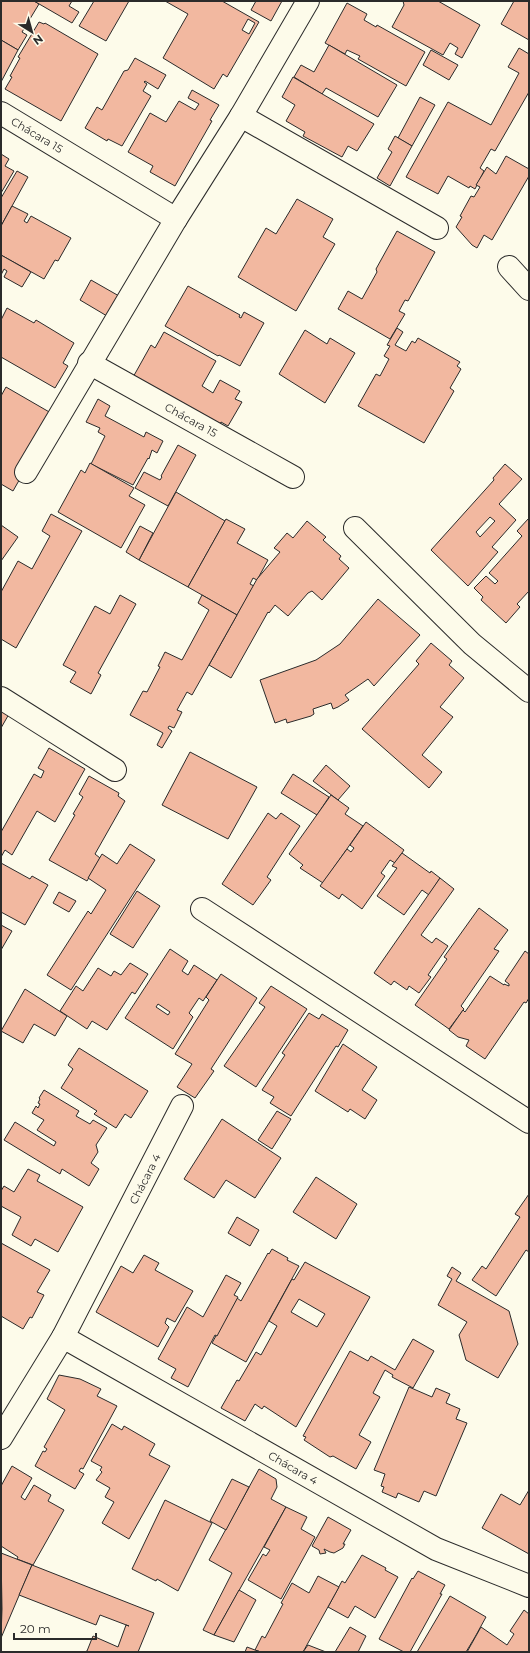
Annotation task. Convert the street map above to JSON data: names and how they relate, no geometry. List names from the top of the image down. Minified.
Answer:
{"streets":{"street":["Chácara 15","Chácara 4"]},"scale_bar":"20 m","north":"bottom right"}
